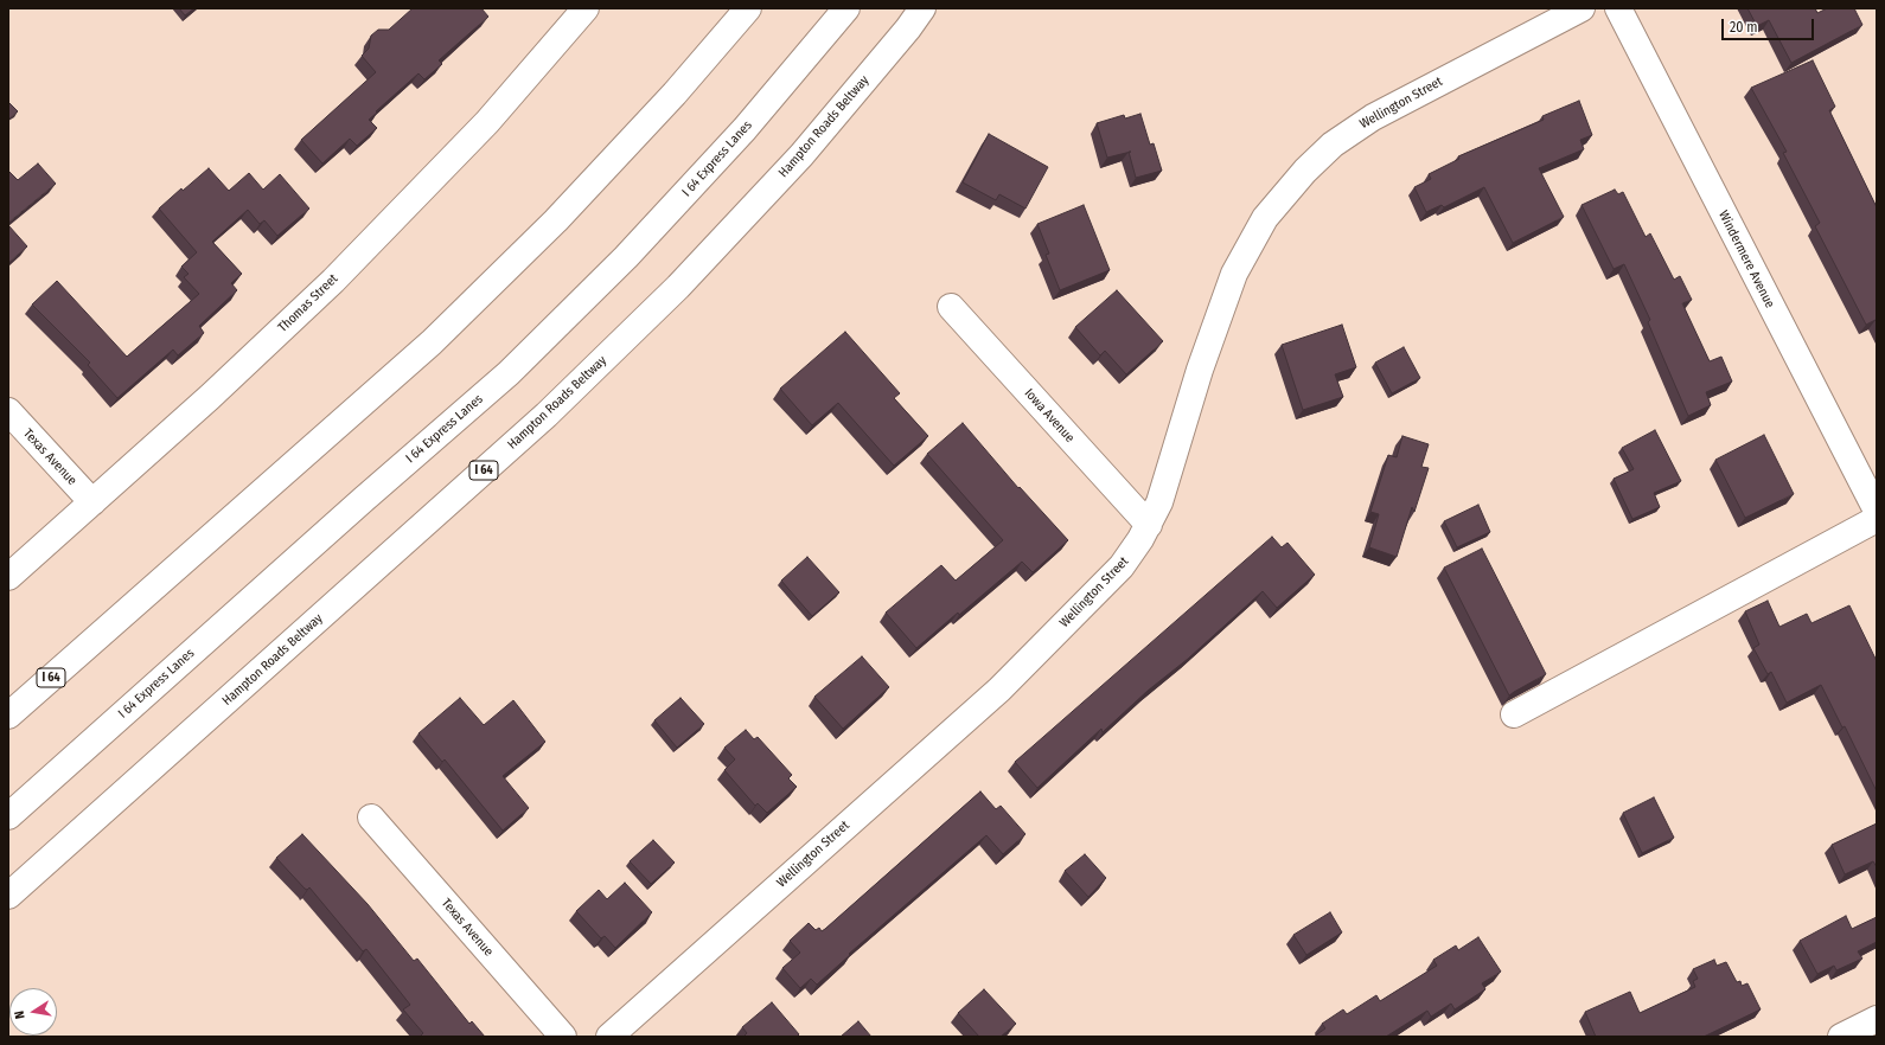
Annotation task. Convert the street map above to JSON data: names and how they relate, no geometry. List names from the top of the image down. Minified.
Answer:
{"streets":{"main road":["Wellington Street","Hampton Roads Beltway","I 64 Express Lanes","Windermere Avenue","Thomas Street","Iowa Avenue","Texas Avenue","I 64"]},"crossings":[["Wellington Street","Iowa Avenue"],["Thomas Street","Texas Avenue"]],"scale_bar":"20 m","north":"left"}
